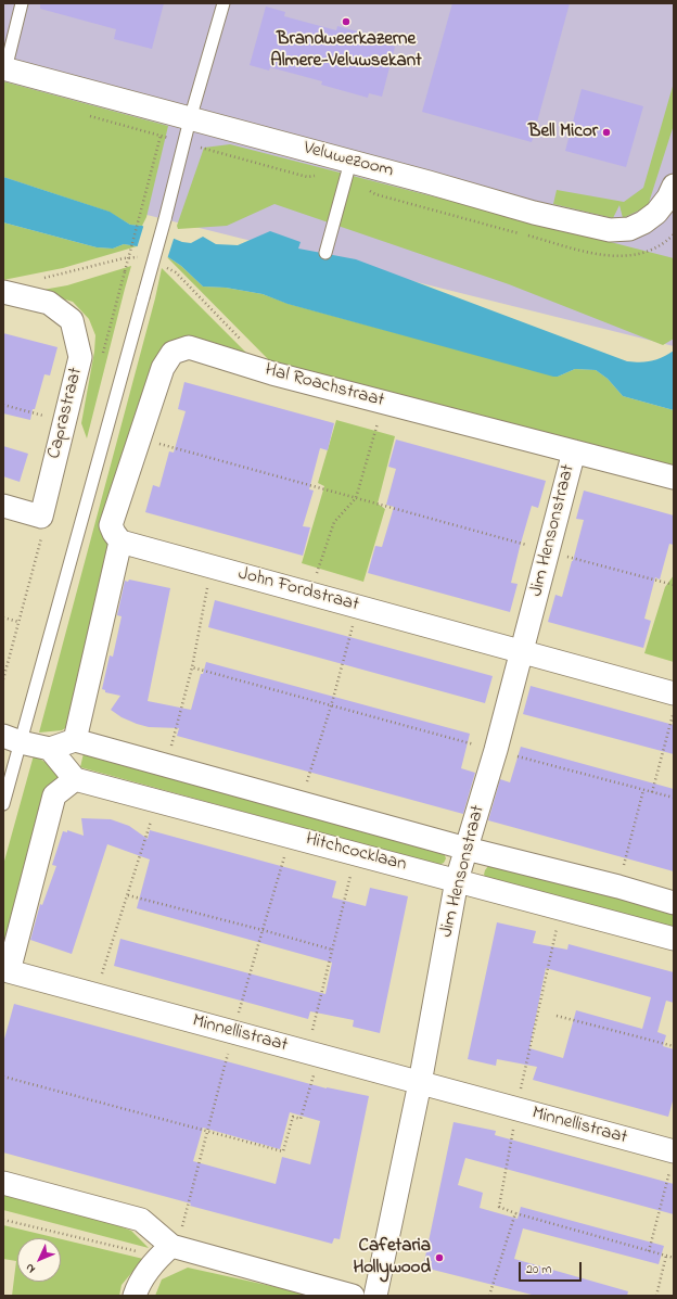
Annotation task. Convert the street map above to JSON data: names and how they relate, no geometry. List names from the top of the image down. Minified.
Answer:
{"streets":{"street":["Veluwezoom","Hal Roachstraat","Caprastraat","Jim Hensonstraat","John Fordstraat","Hitchcocklaan","Minnellistraat"]},"crossings":[["Hal Roachstraat","Jim Hensonstraat"],["Hal Roachstraat","John Fordstraat"],["Jim Hensonstraat","John Fordstraat"],["Jim Hensonstraat","Hitchcocklaan"],["Jim Hensonstraat","Minnellistraat"],["Hitchcocklaan","Minnellistraat"]],"places":["Brandweerkazerne Almere-Veluwsekant","Bell Micor","Cafetaria Hollywood"],"scale_bar":"20 m","north":"bottom left"}
